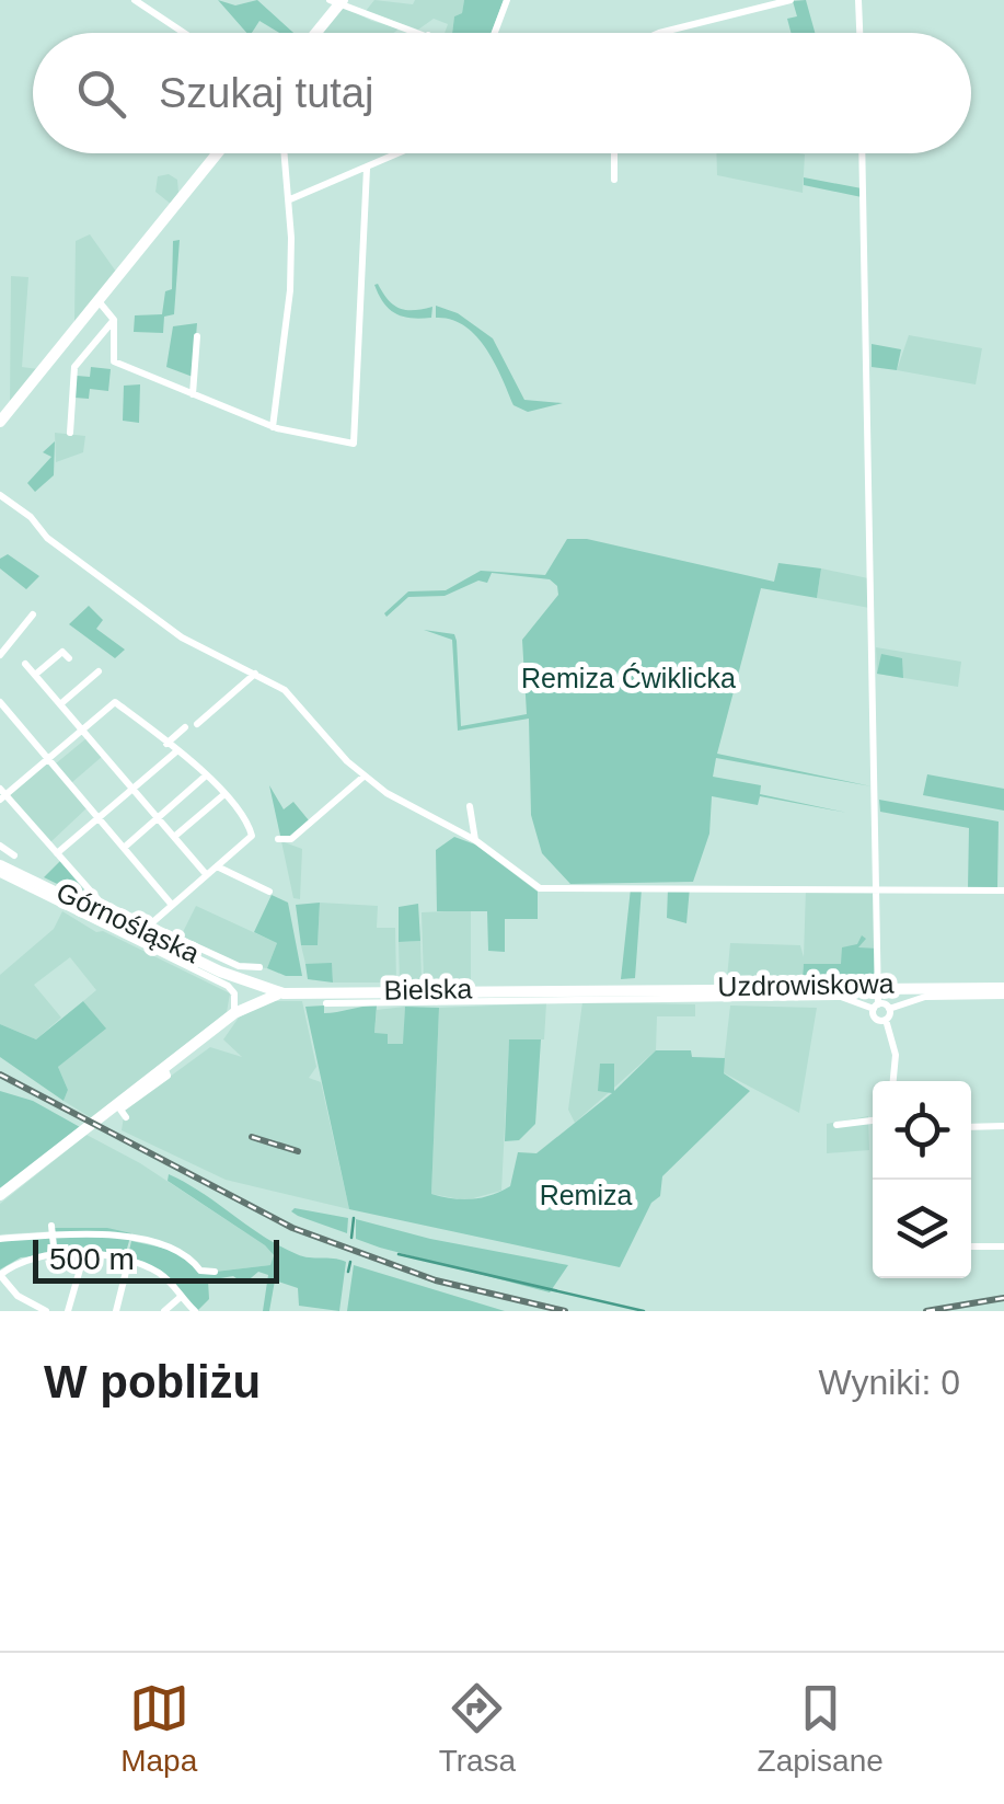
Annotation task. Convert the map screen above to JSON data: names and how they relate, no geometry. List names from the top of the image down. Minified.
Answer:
{"streets":{"main road":["Górnośląska","Uzdrowiskowa","Bielska"]},"crossings":[["Górnośląska","Bielska"],["Uzdrowiskowa","Bielska"]],"parks":["Remiza Ćwiklicka","Remiza"],"scale_bar":"500 m","page":{"search":"Szukaj tutaj","scale":"500 m","heading":["W pobliżu","Wyniki: 0"],"nav":["Mapa","Trasa","Zapisane"]}}
